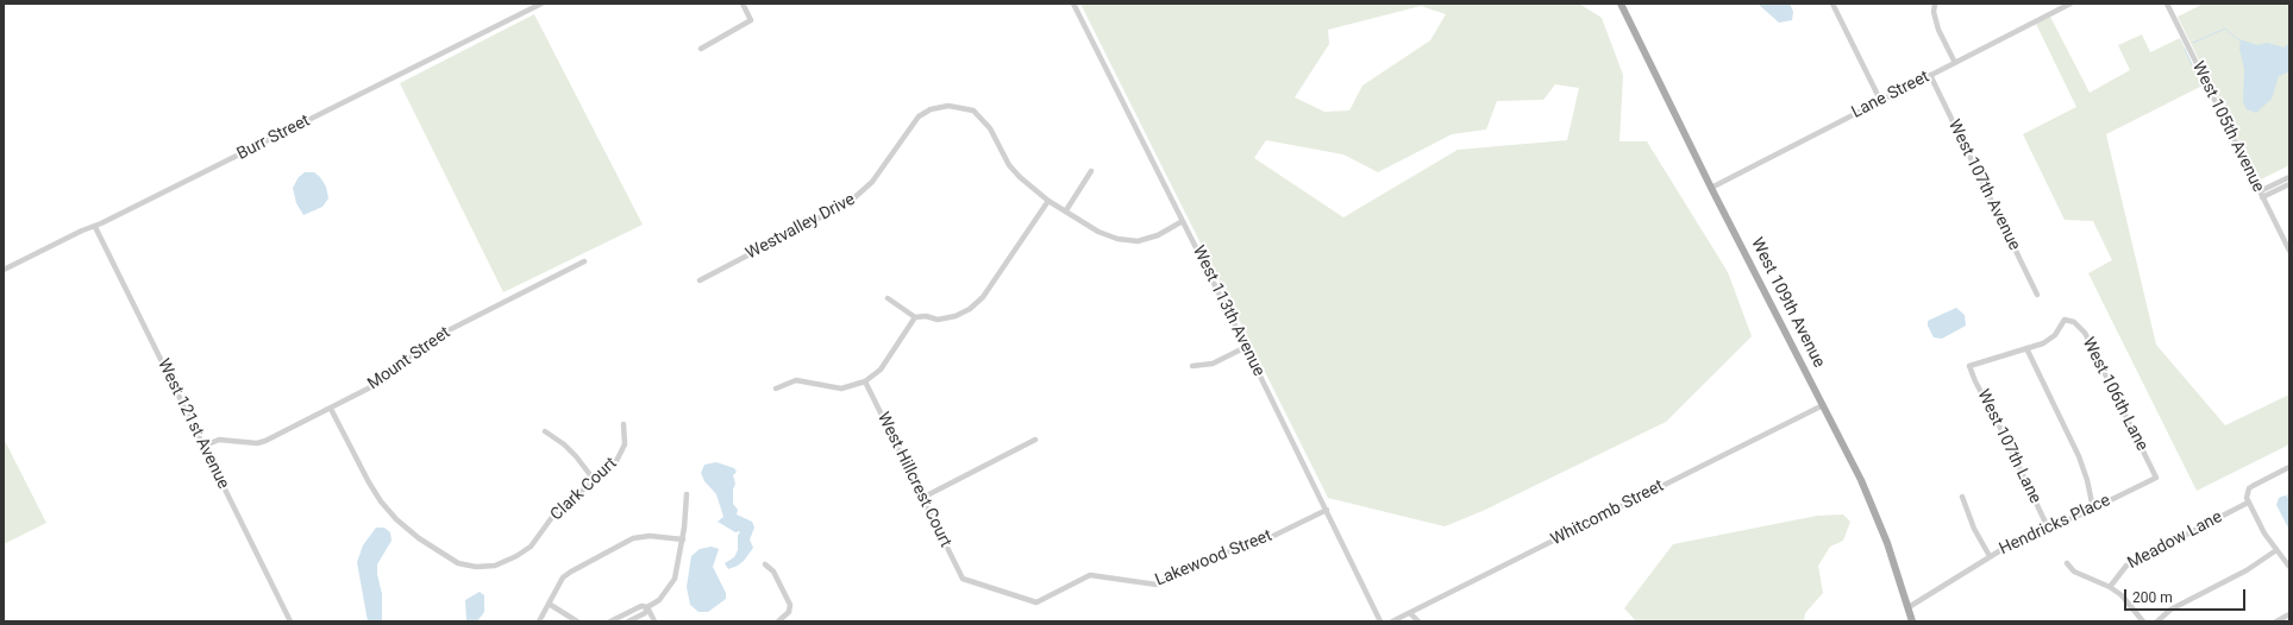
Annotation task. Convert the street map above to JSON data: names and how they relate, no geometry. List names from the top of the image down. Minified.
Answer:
{"streets":{"main road":["West 109th Avenue"],"street":["Lane Street","West 105th Avenue","Burr Street","West 107th Avenue","Westvalley Drive","West 113th Avenue","Mount Street","West 106th Lane","West 121st Avenue","West 107th Lane","West Hillcrest Court","Clark Court","Whitcomb Street","Hendricks Place","Meadow Lane","Lakewood Street"]},"crossings":[["Lane Street","West 107th Avenue"],["Lane Street","West 109th Avenue"],["Burr Street","West 121st Avenue"],["Westvalley Drive","West 113th Avenue"],["West 109th Avenue","Whitcomb Street"],["West 109th Avenue","Hendricks Place"],["West 113th Avenue","Lakewood Street"],["Mount Street","West 121st Avenue"],["Mount Street","Clark Court"],["West 106th Lane","West 107th Lane"],["West 106th Lane","Hendricks Place"],["West 107th Lane","Hendricks Place"],["West Hillcrest Court","Lakewood Street"]],"scale_bar":"200 m"}
